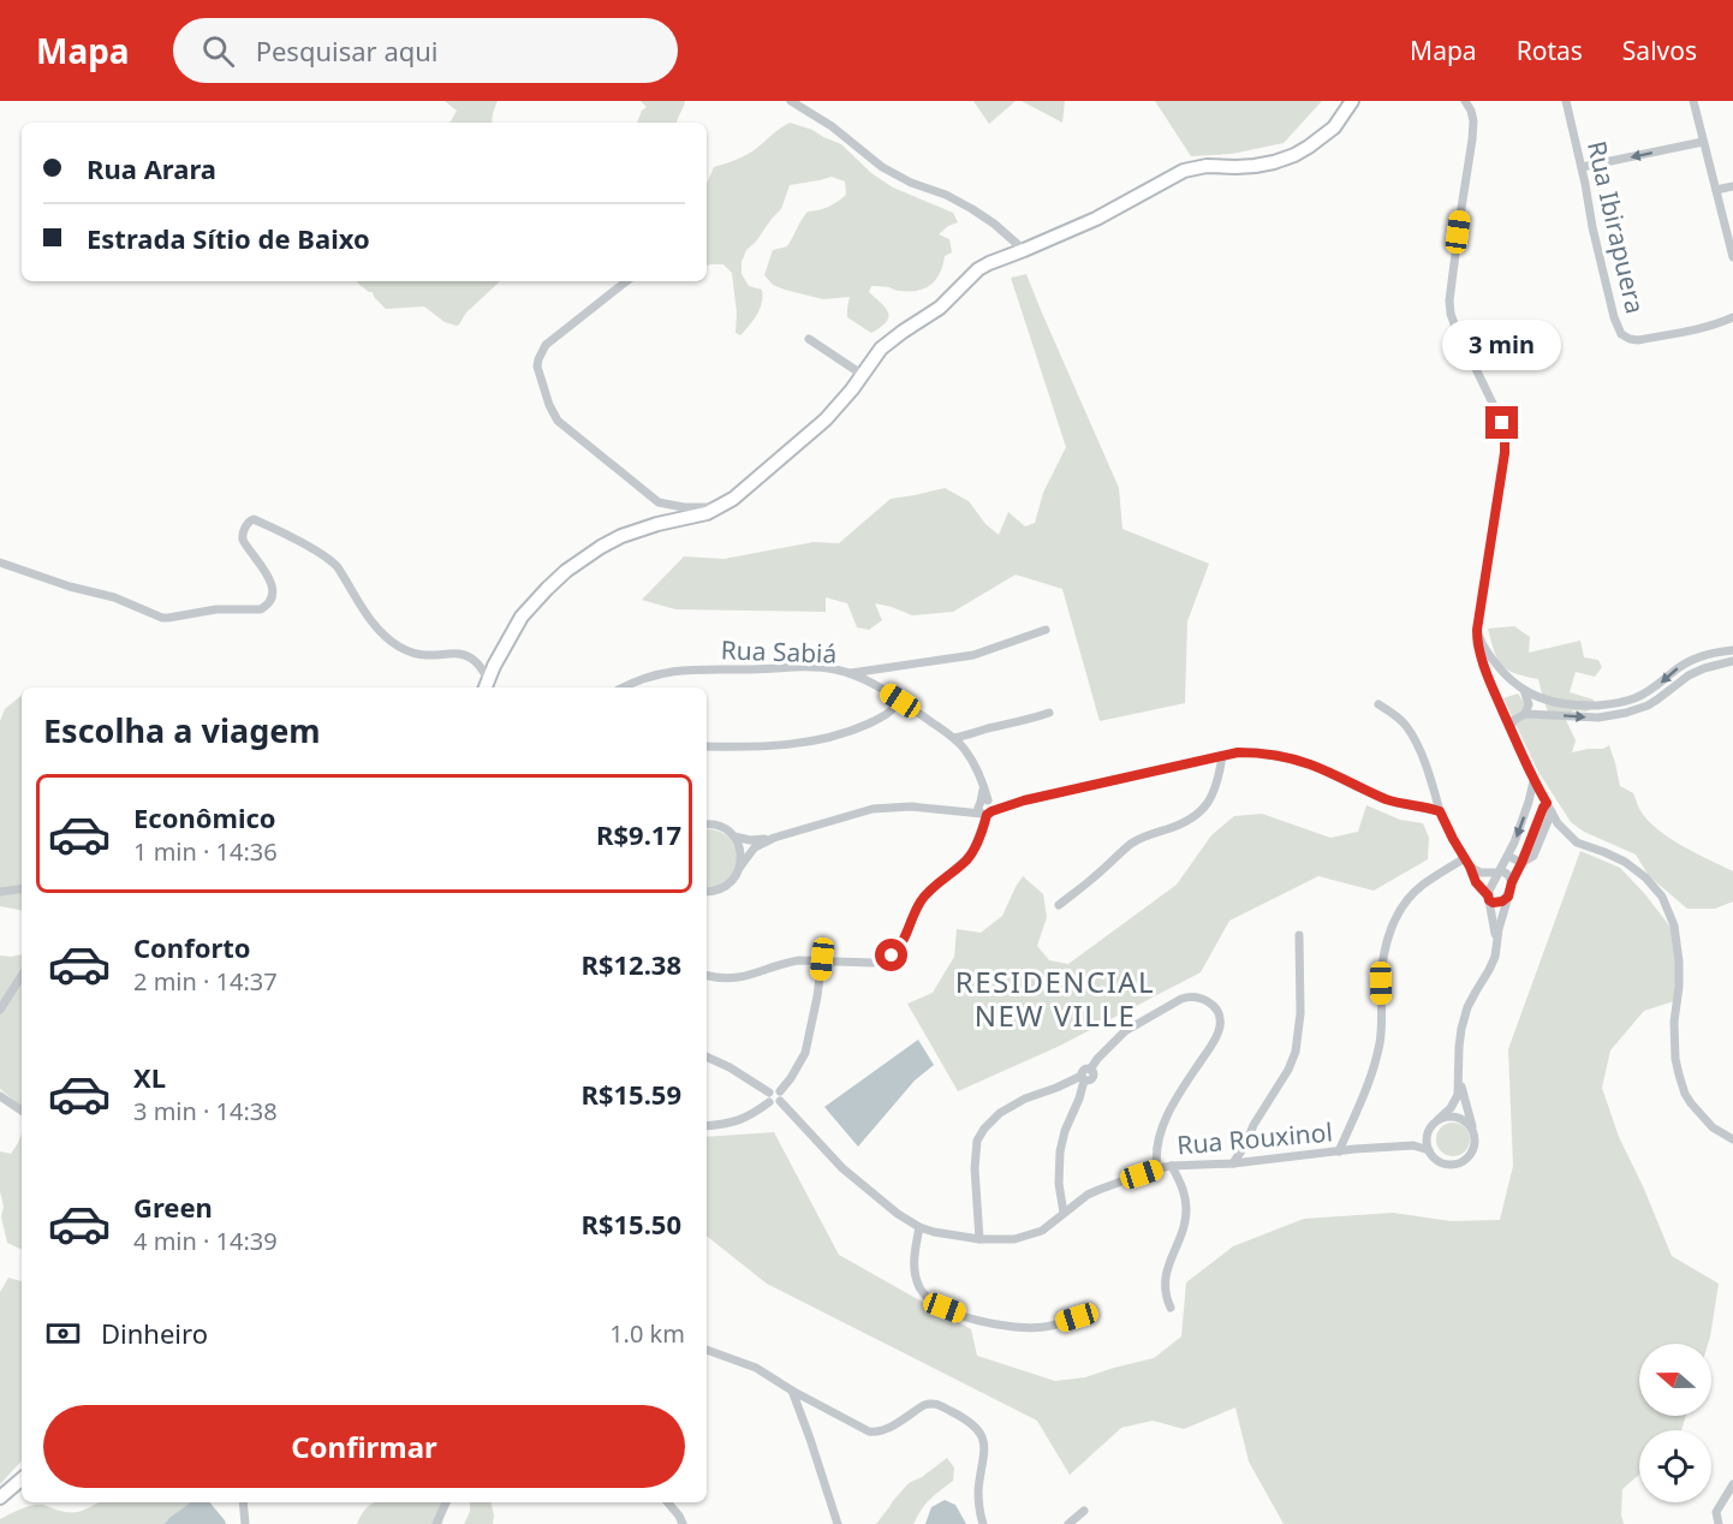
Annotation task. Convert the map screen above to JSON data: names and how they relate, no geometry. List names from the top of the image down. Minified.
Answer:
{"streets":{"street":["Rua Ibirapuera","Rua Sabiá","Rua Rouxinol"]},"districts":["RESIDENCIAL NEW VILLE"],"north":"left","page":{"header":"Mapa","search":"Pesquisar aqui","nav":["Mapa","Rotas","Salvos"],"banner":["Rua Arara","Estrada Sítio de Baixo"],"bubble":"3 min","heading":"Escolha a viagem","list":[{"name":"Econômico","note":"1 min · 14:36","value":"R$9.17"},{"name":"Conforto","note":"2 min · 14:37","value":"R$12.38"},{"name":"XL","note":"3 min · 14:38","value":"R$15.59"},{"name":"Green","note":"4 min · 14:39","value":"R$15.50"}],"pay":["Dinheiro","1.0 km"],"buttons":"Confirmar"}}
